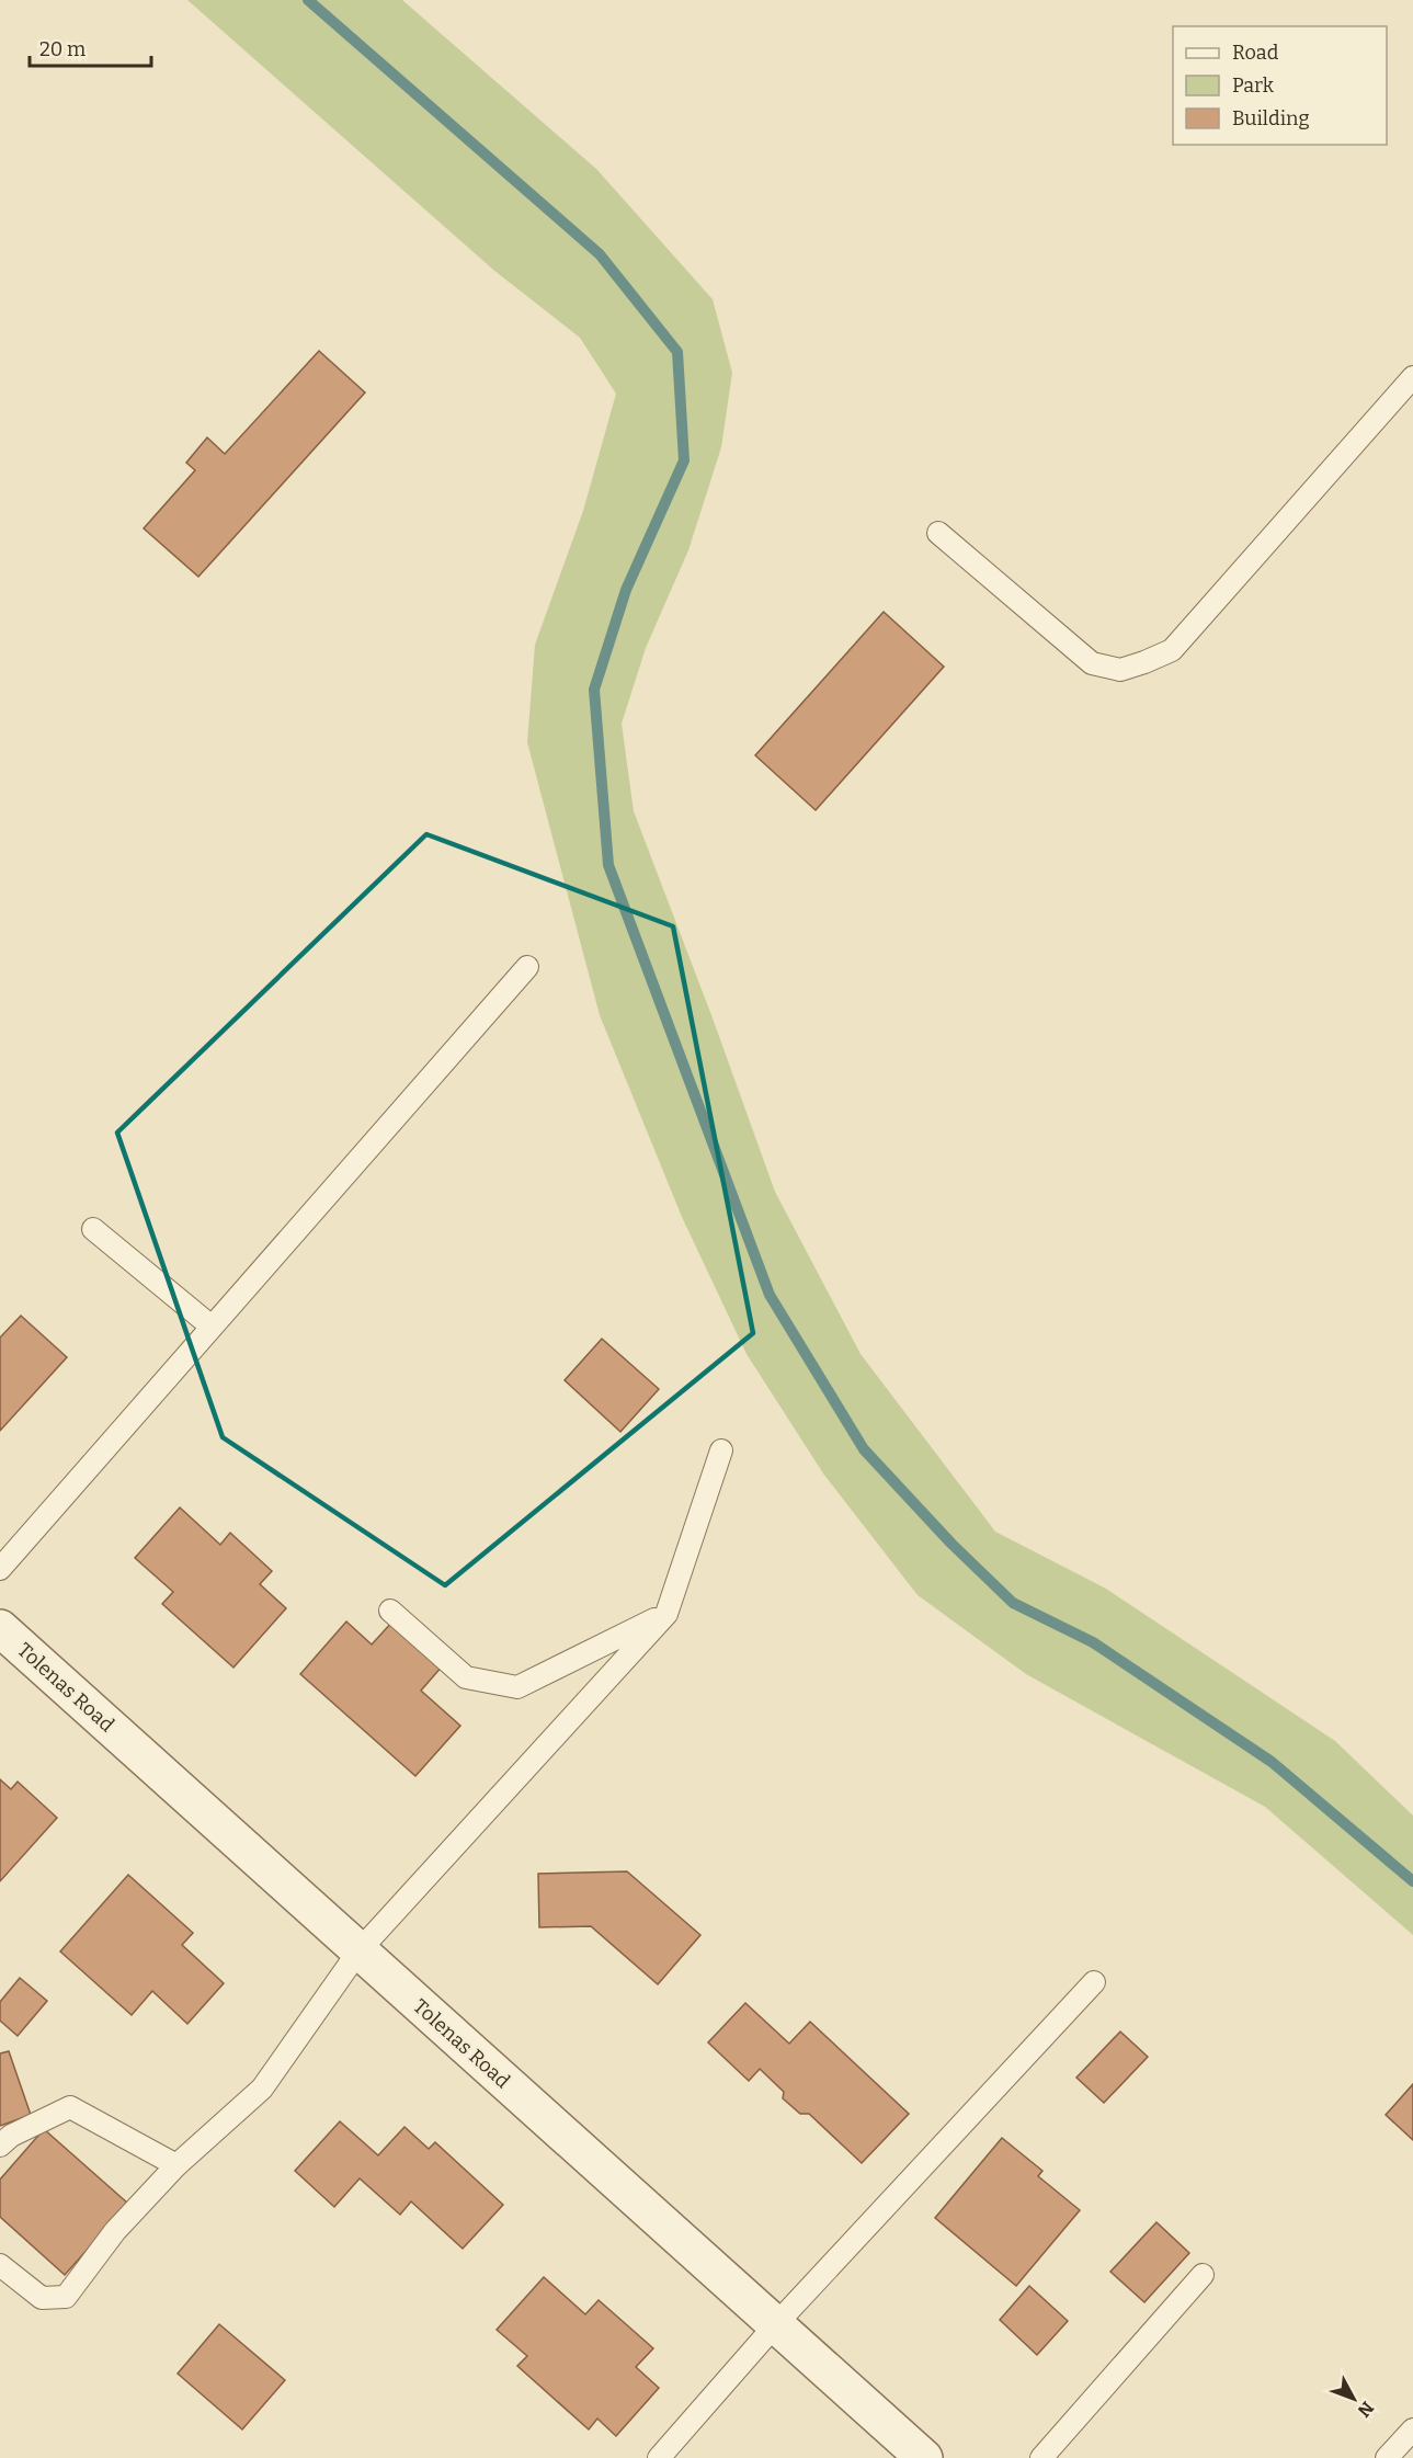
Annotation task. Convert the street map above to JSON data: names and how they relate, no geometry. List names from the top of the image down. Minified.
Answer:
{"streets":{"street":["Tolenas Road"]},"legend":["Road","Park","Building"],"scale_bar":"20 m","north":"bottom right"}
